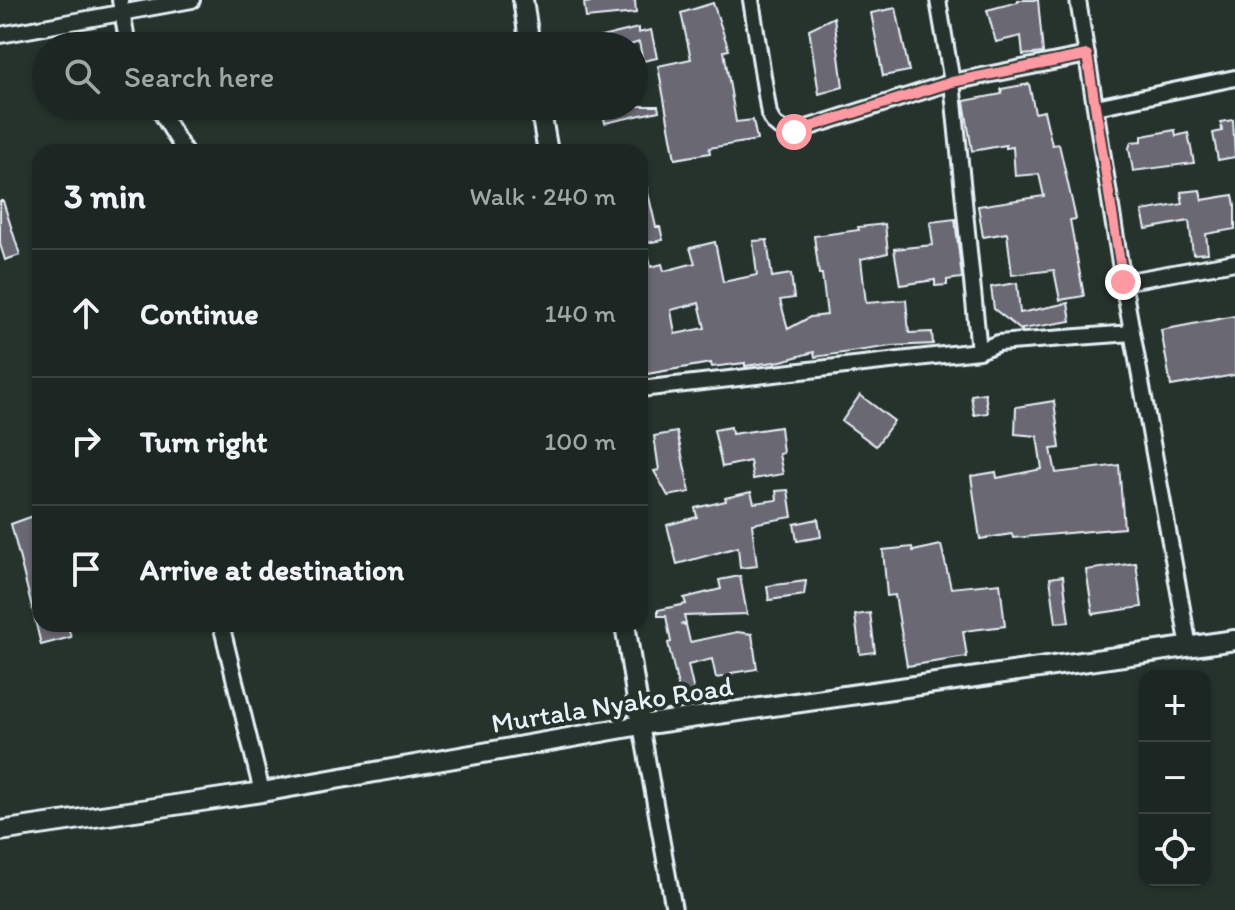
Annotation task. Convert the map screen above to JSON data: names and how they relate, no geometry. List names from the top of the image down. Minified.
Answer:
{"streets":{"street":["Murtala Nyako Road"]},"page":{"search":"Search here","heading":["3 min","Walk · 240 m"],"list":[["Continue","140 m"],["Turn right","100 m"],"Arrive at destination"],"map_buttons":["+","−"]}}
